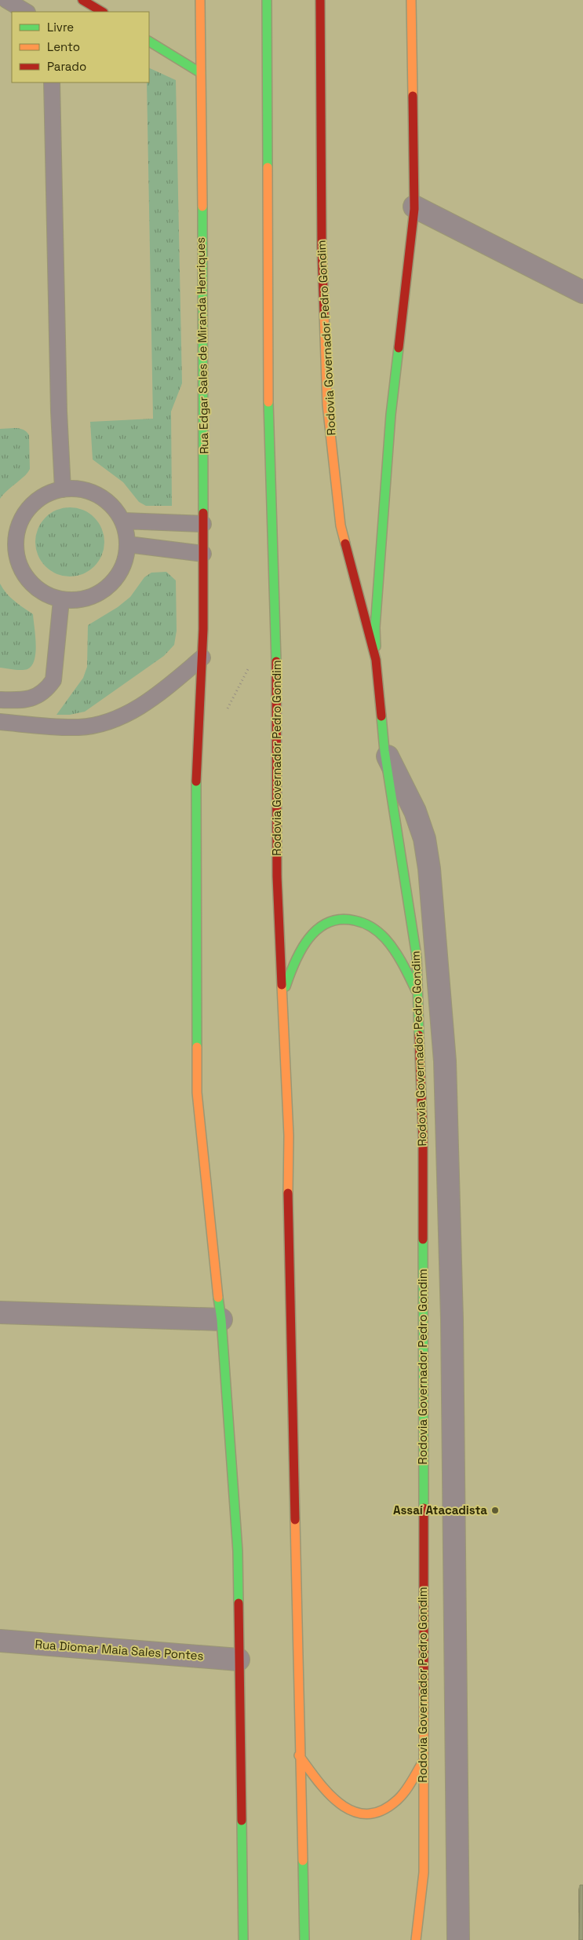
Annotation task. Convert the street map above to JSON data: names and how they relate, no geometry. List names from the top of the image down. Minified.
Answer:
{"streets":{"main road":["Rodovia Governador Pedro Gondim","Rua Edgar Sales de Miranda Henriques"],"street":["Rua Diomar Maia Sales Pontes"]},"crossings":[["Rua Edgar Sales de Miranda Henriques","Rua Diomar Maia Sales Pontes"]],"places":["Assaí Atacadista"],"legend":["Livre","Lento","Parado"]}
